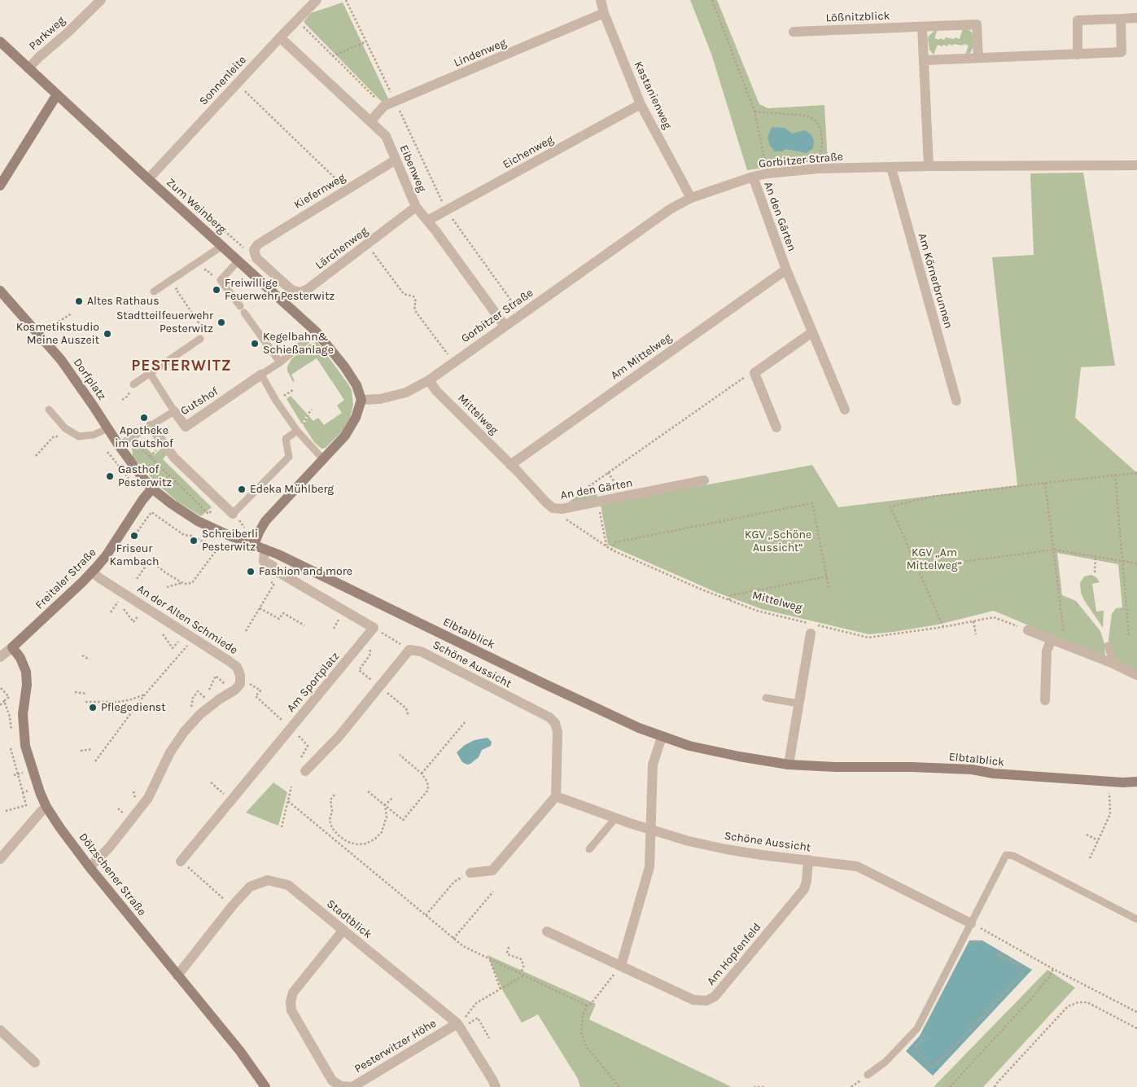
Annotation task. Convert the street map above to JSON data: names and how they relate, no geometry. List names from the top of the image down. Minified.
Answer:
{"streets":{"street":["Lößnitzblick","Parkweg","Lindenweg","Sonnenleite","Kastanienweg","Eichenweg","Gorbitzer Straße","Eibenweg","Kiefernweg","Zum Weinberg","An den Gärten","Lärchenweg","Am Körnerbrunnen","Am Mittelweg","Dorfplatz","Gutshof","Mittelweg","Freitaler Straße","An der Alten Schmiede","Elbtalblick","Schöne Aussicht","Am Sportplatz","Dölzschener Straße","Stadtblick","Am Hopfenfeld","Pesterwitzer Höhe"]},"crossings":[["Parkweg","Zum Weinberg"],["Lindenweg","Kastanienweg"],["Lindenweg","Eibenweg"],["Sonnenleite","Eibenweg"],["Sonnenleite","Zum Weinberg"],["Kastanienweg","Eichenweg"],["Kastanienweg","Gorbitzer Straße"],["Eichenweg","Eibenweg"],["Gorbitzer Straße","Eibenweg"],["Gorbitzer Straße","Zum Weinberg"],["Gorbitzer Straße","An den Gärten"],["Gorbitzer Straße","Am Körnerbrunnen"],["Gorbitzer Straße","Mittelweg"],["Eibenweg","Kiefernweg"],["Eibenweg","Lärchenweg"],["Kiefernweg","Lärchenweg"],["An den Gärten","Am Mittelweg"],["An den Gärten","Mittelweg"],["Am Mittelweg","Mittelweg"],["Dorfplatz","Gutshof"],["Dorfplatz","Freitaler Straße"],["Dorfplatz","Elbtalblick"],["Freitaler Straße","An der Alten Schmiede"],["Freitaler Straße","Elbtalblick"],["Freitaler Straße","Dölzschener Straße"],["An der Alten Schmiede","Dölzschener Straße"],["Schöne Aussicht","Am Hopfenfeld"],["Dölzschener Straße","Stadtblick"],["Stadtblick","Pesterwitzer Höhe"]],"districts":["PESTERWITZ"],"parks":["KGV „Schöne Aussicht“","KGV „Am Mittelweg“"],"places":["Freiwillige Feuerwehr Pesterwitz","Altes Rathaus","Stadtteilfeuerwehr Pesterwitz","Kosmetikstudio Meine Auszeit","Kegelbahn& Schießanlage","Apotheke im Gutshof","Gasthof Pesterwitz","Edeka Mühlberg","Friseur Kambach","Schreiberli Pesterwitz","Fashion and more","Pflegedienst"]}
